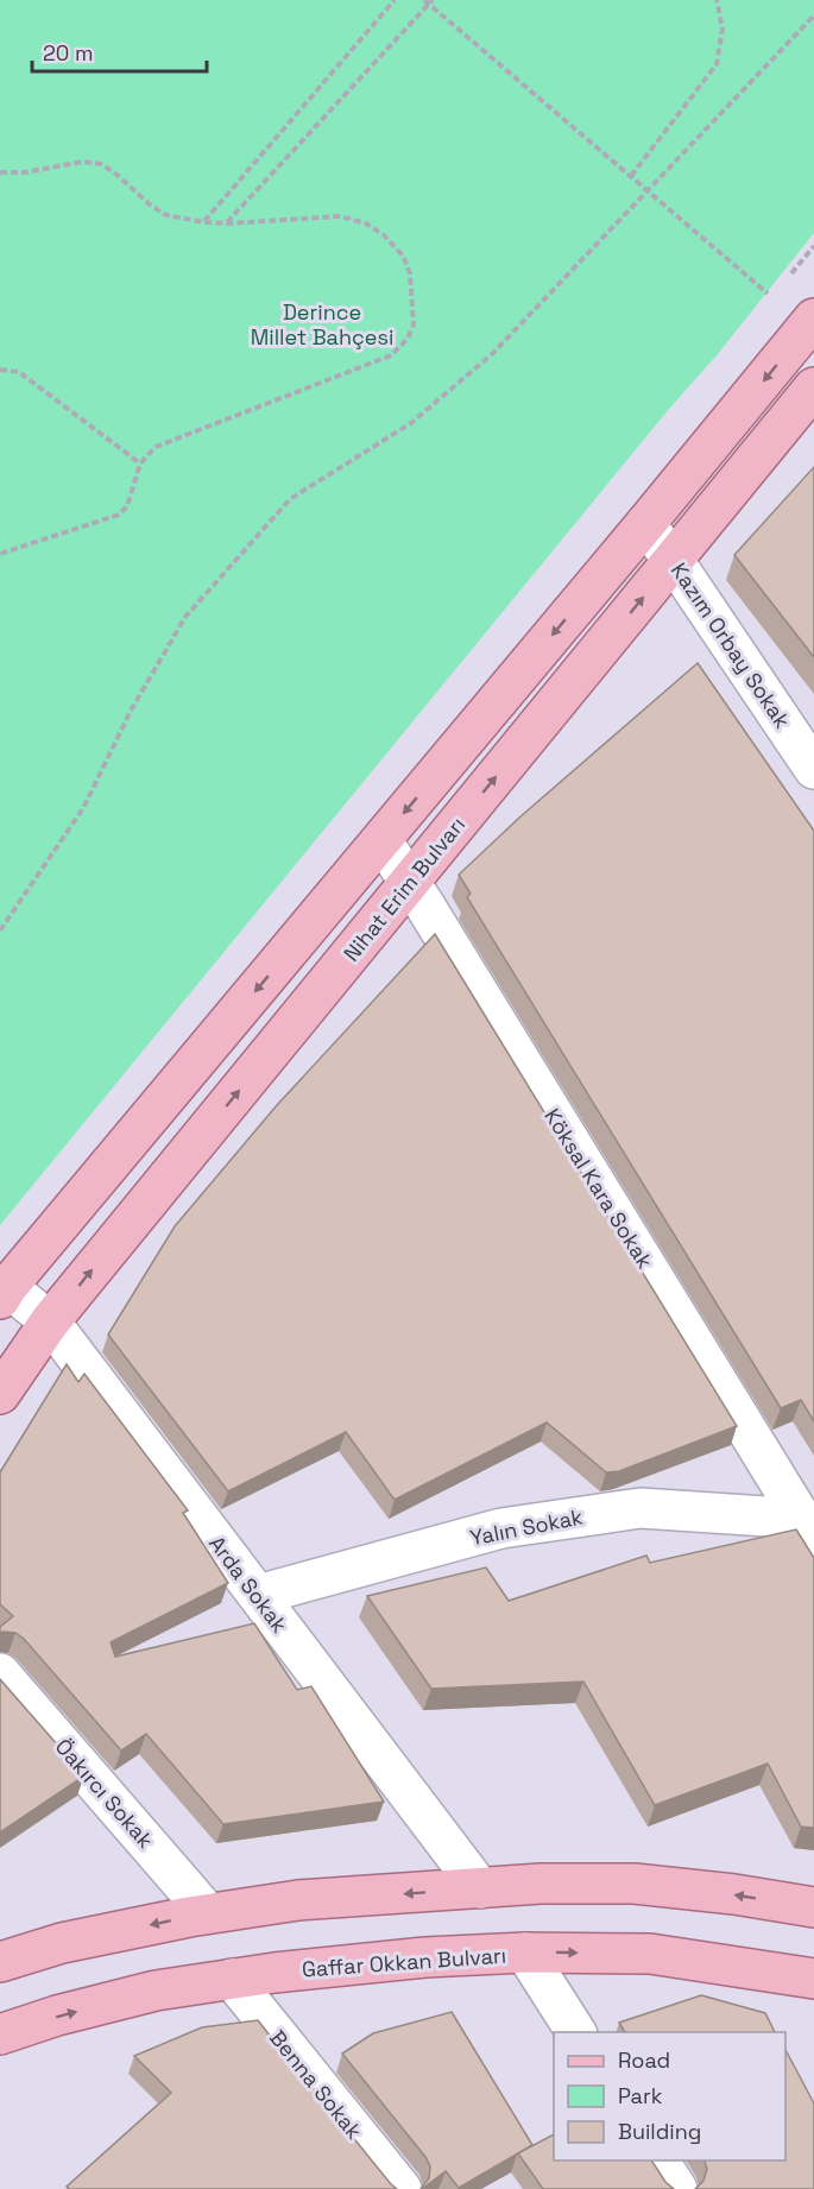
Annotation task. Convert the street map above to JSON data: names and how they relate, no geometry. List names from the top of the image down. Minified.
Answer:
{"streets":{"main road":["Nihat Erim Bulvarı","Gaffar Okkan Bulvarı"],"street":["Kazım Orbay Sokak","Köksal Kara Sokak","Yalın Sokak","Arda Sokak","Öakırcı Sokak","Benna Sokak"]},"crossings":[["Kazım Orbay Sokak","Nihat Erim Bulvarı"],["Nihat Erim Bulvarı","Köksal Kara Sokak"],["Nihat Erim Bulvarı","Arda Sokak"],["Köksal Kara Sokak","Yalın Sokak"],["Yalın Sokak","Arda Sokak"],["Gaffar Okkan Bulvarı","Benna Sokak"]],"parks":["Derince Millet Bahçesi"],"legend":["Road","Park","Building"],"scale_bar":"20 m"}
